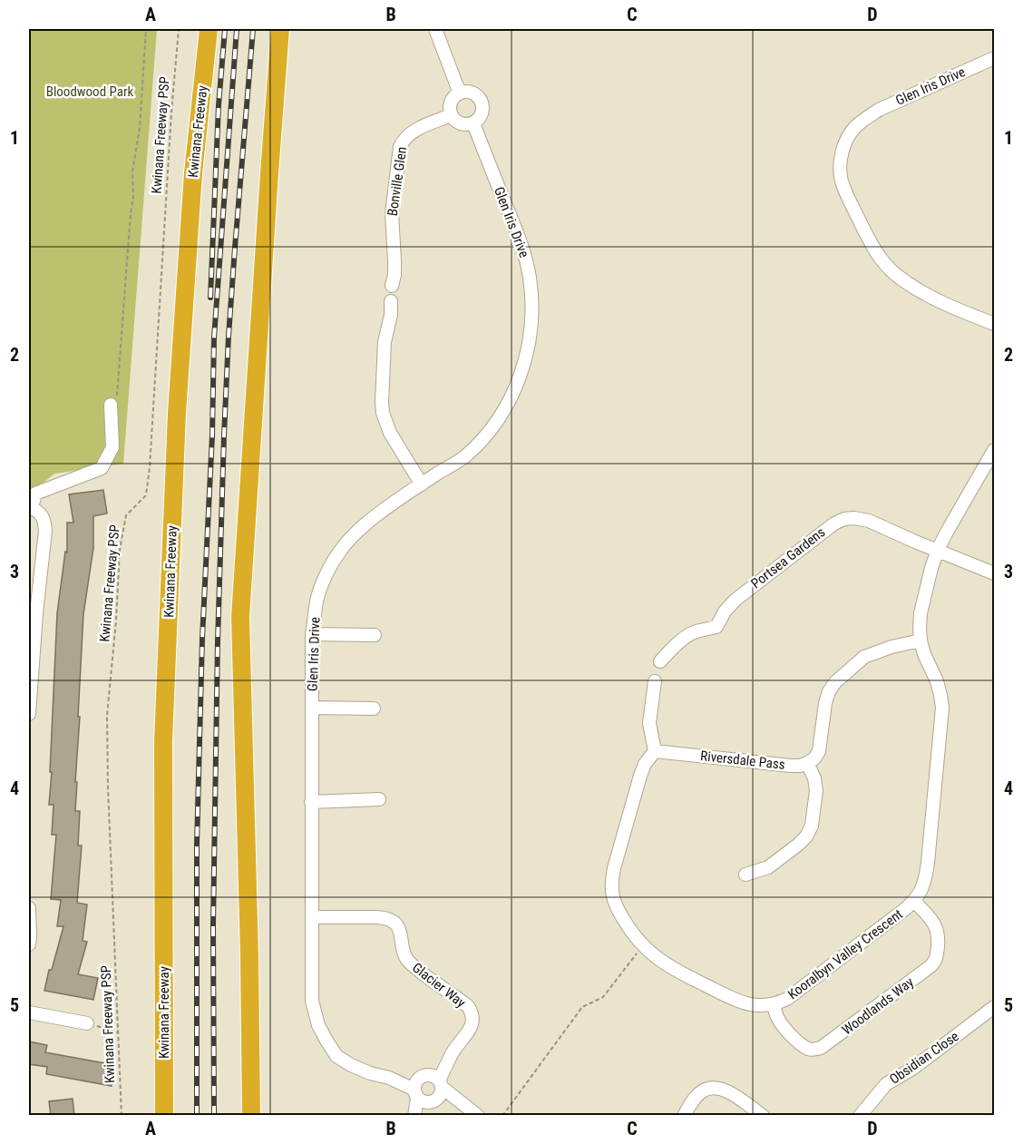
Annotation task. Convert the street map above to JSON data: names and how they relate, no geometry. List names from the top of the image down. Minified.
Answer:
{"streets":{"highway":["Kwinana Freeway"],"street":["Glen Iris Drive","Bonville Glen","Portsea Gardens","Riversdale Pass","Kooralbyn Valley Crescent","Glacier Way","Woodlands Way","Obsidian Close"],"path":["Kwinana Freeway PSP"]},"crossings":[["Glen Iris Drive","Bonville Glen"],["Glen Iris Drive","Glacier Way"],["Portsea Gardens","Kooralbyn Valley Crescent"],["Riversdale Pass","Kooralbyn Valley Crescent"],["Kooralbyn Valley Crescent","Woodlands Way"]],"parks":["Bloodwood Park"],"grid":{"columns":["A","B","C","D"],"rows":["1","2","3","4","5"]}}
